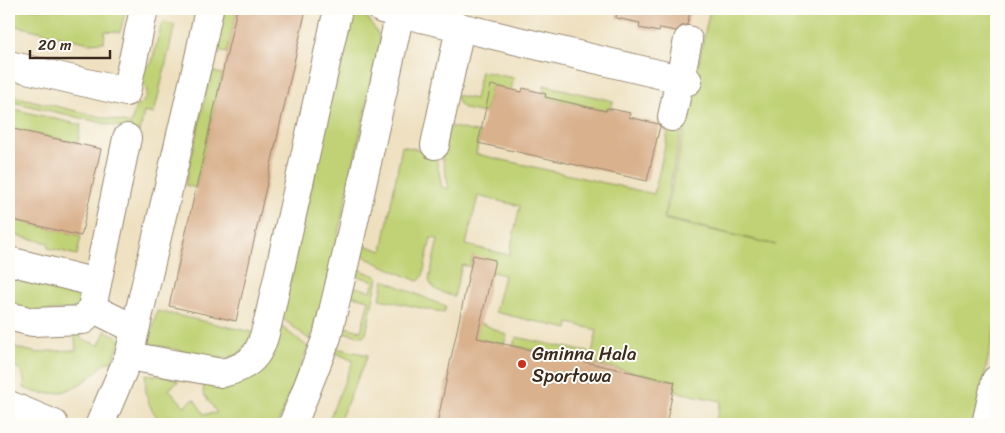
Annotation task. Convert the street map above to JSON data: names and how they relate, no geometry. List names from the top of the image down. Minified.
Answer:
{"places":["Gminna Hala Sportowa"],"scale_bar":"20 m"}
